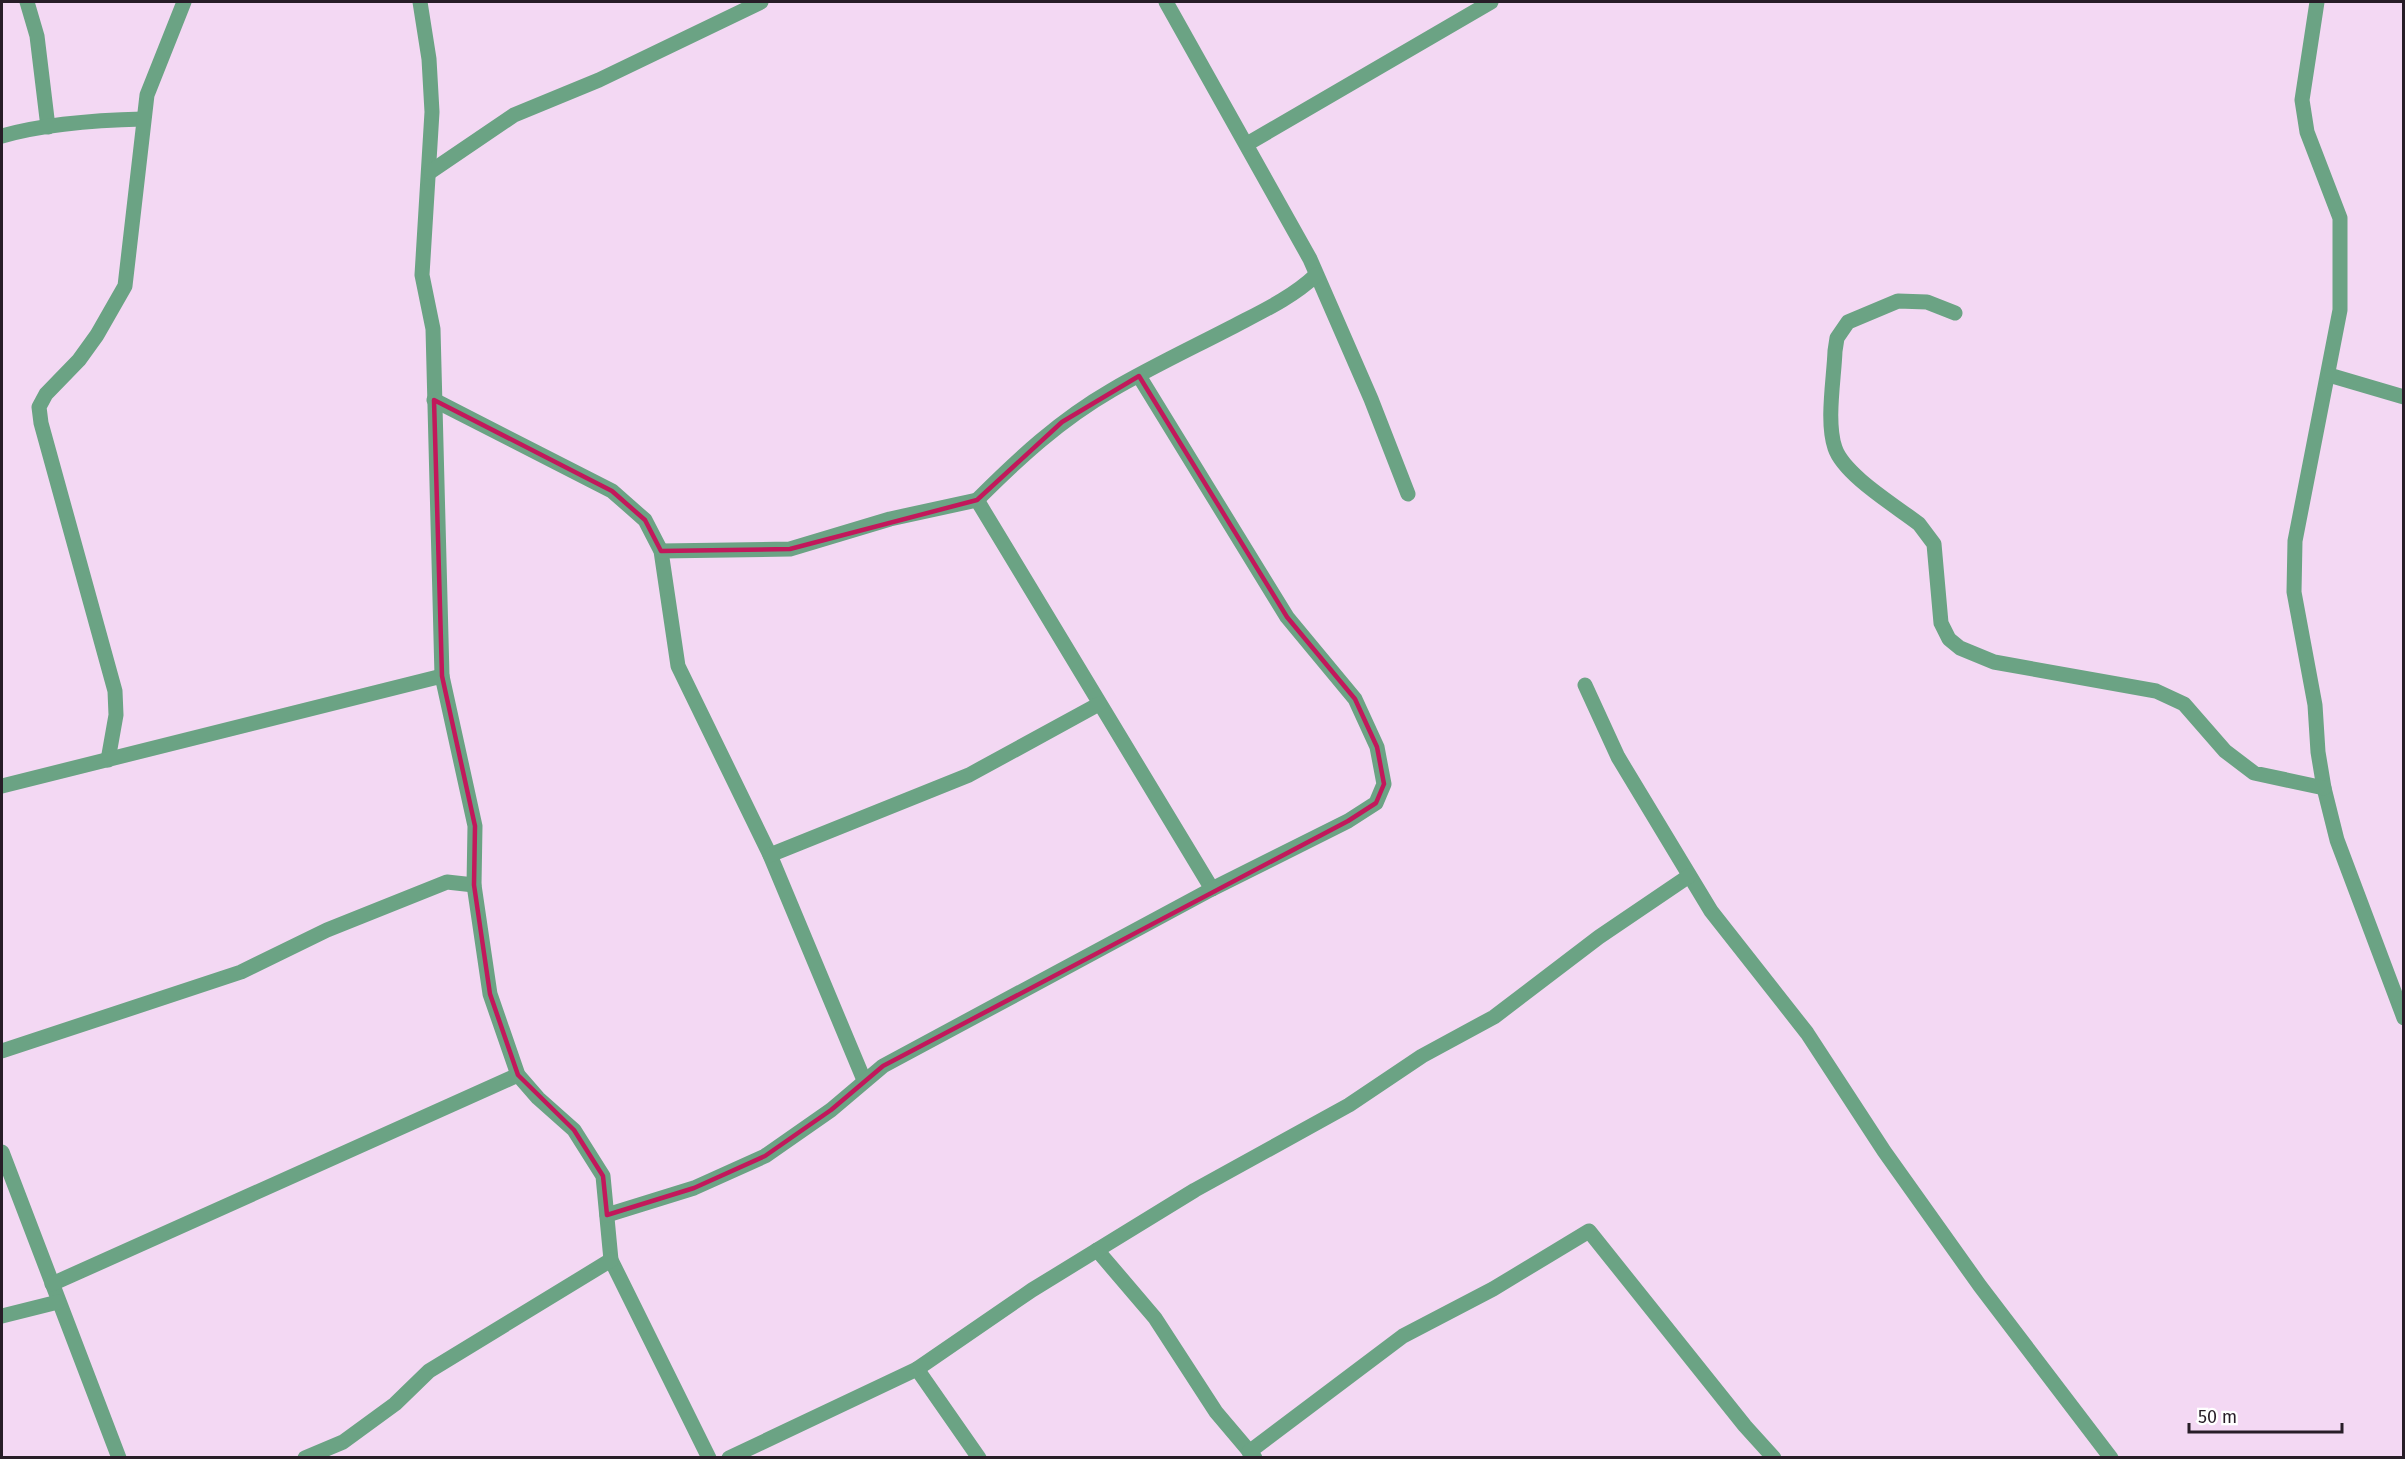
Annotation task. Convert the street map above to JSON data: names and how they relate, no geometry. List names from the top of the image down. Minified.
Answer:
{"scale_bar":"50 m"}
